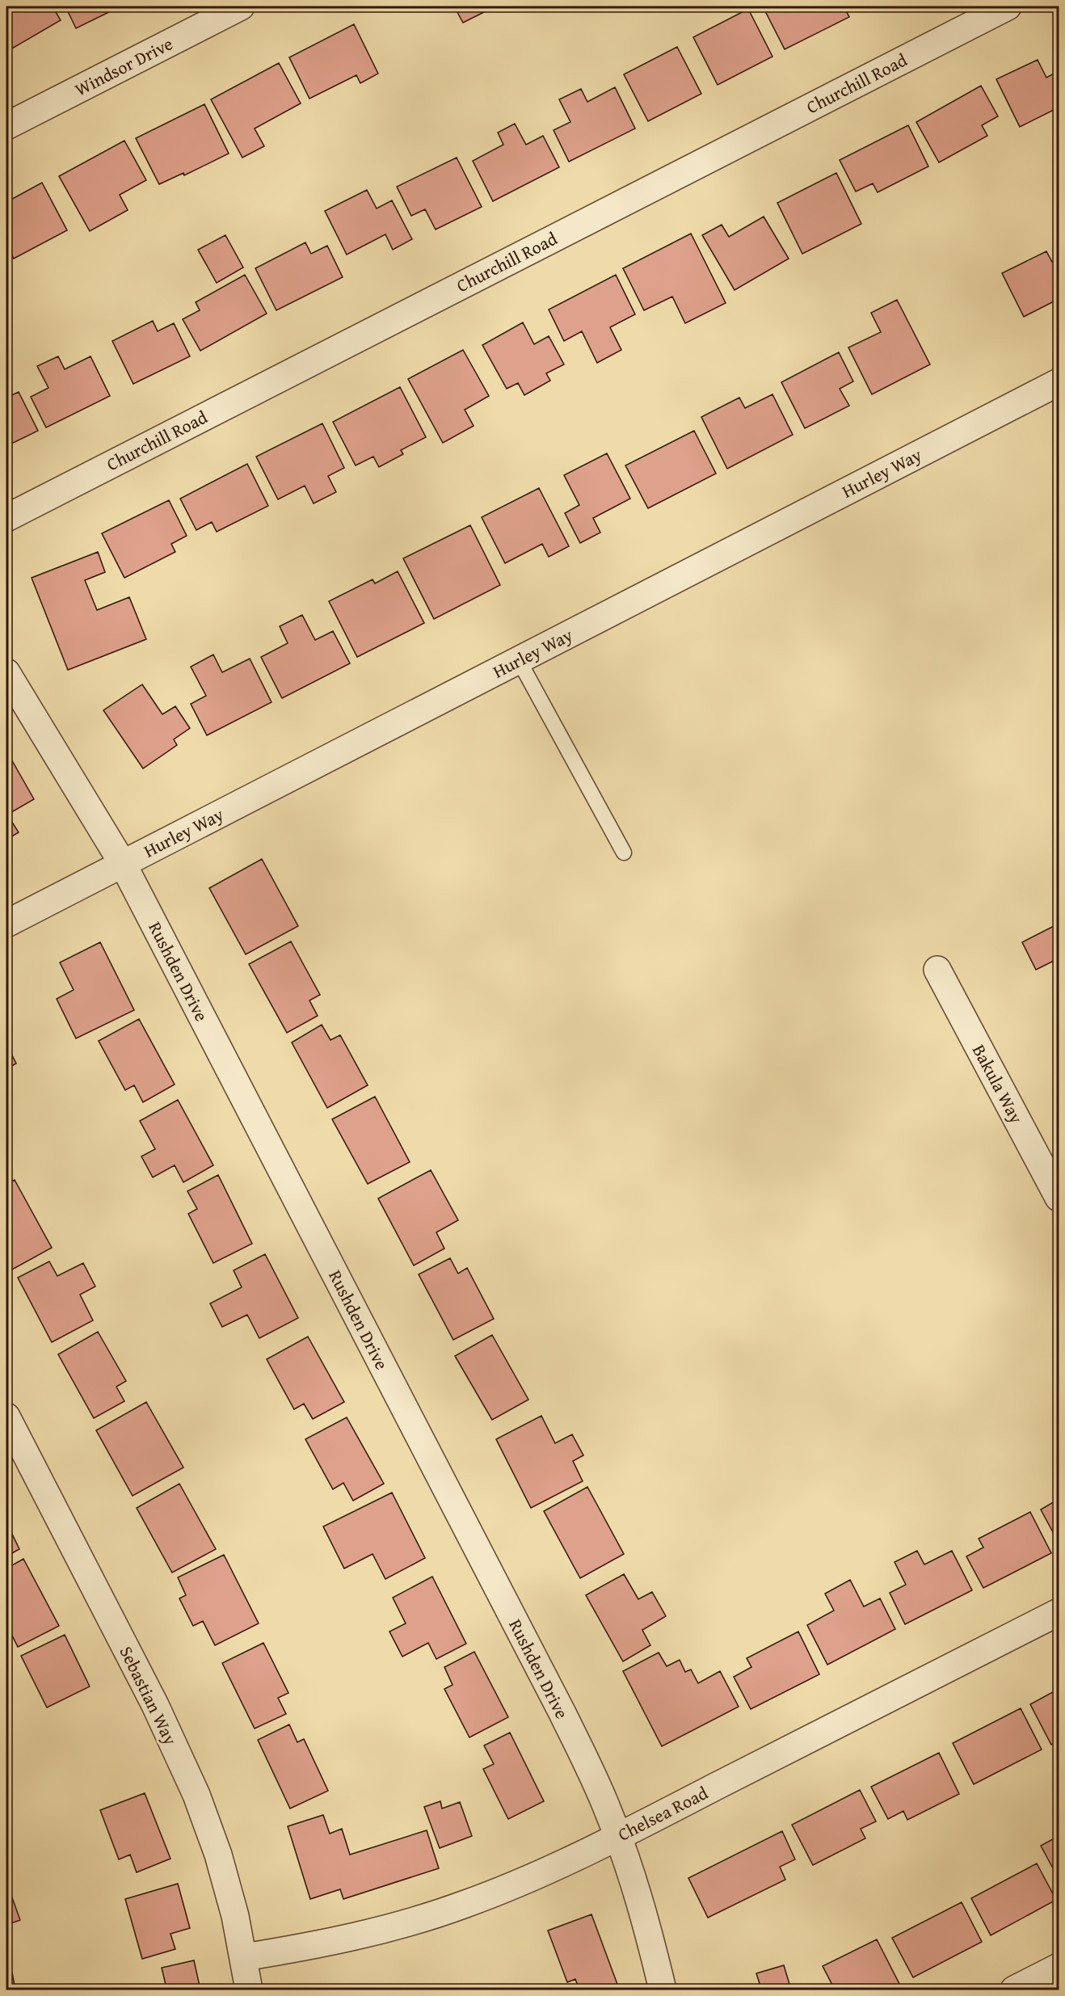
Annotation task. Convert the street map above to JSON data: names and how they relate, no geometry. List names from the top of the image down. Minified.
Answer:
{"streets":{"street":["Windsor Drive","Churchill Road","Hurley Way","Rushden Drive","Bakula Way","Sebastian Way","Chelsea Road"]},"crossings":[["Hurley Way","Rushden Drive"],["Rushden Drive","Chelsea Road"],["Sebastian Way","Chelsea Road"]]}
